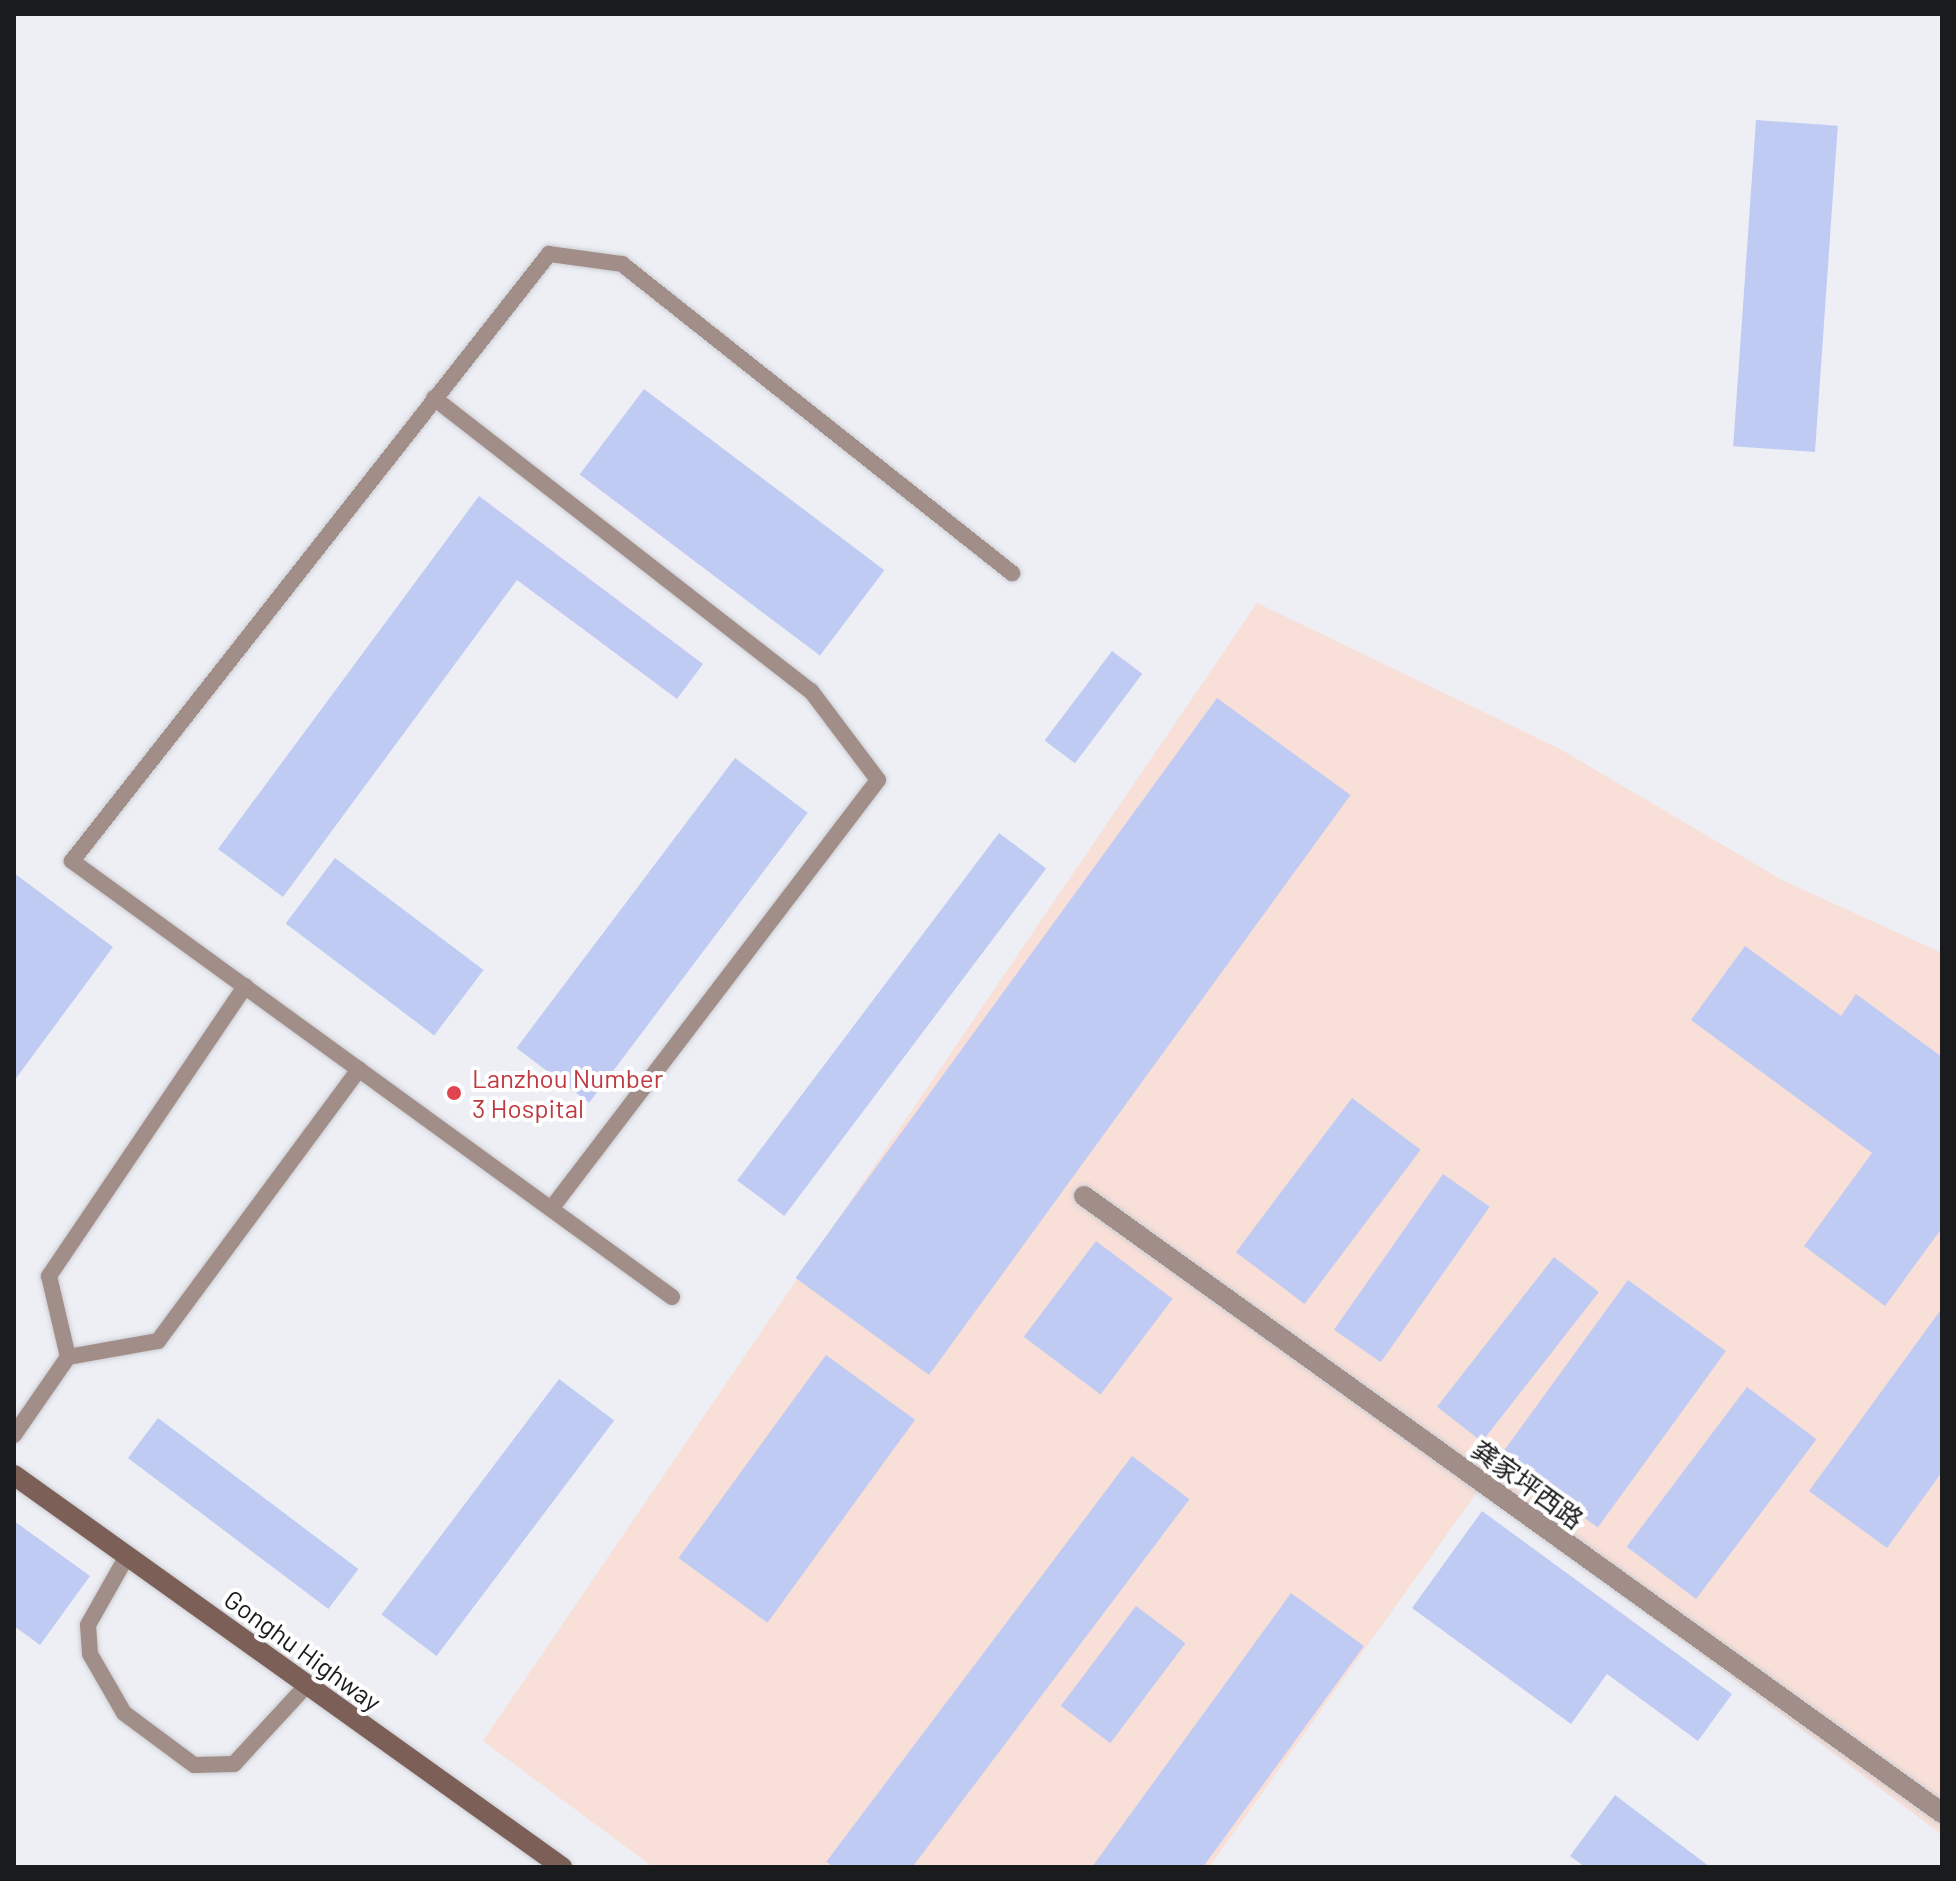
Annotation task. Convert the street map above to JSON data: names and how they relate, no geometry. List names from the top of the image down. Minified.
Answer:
{"streets":{"main road":["Gonghu Highway"],"street":["龚家坪西路"]},"places":["Lanzhou Number 3 Hospital"]}
